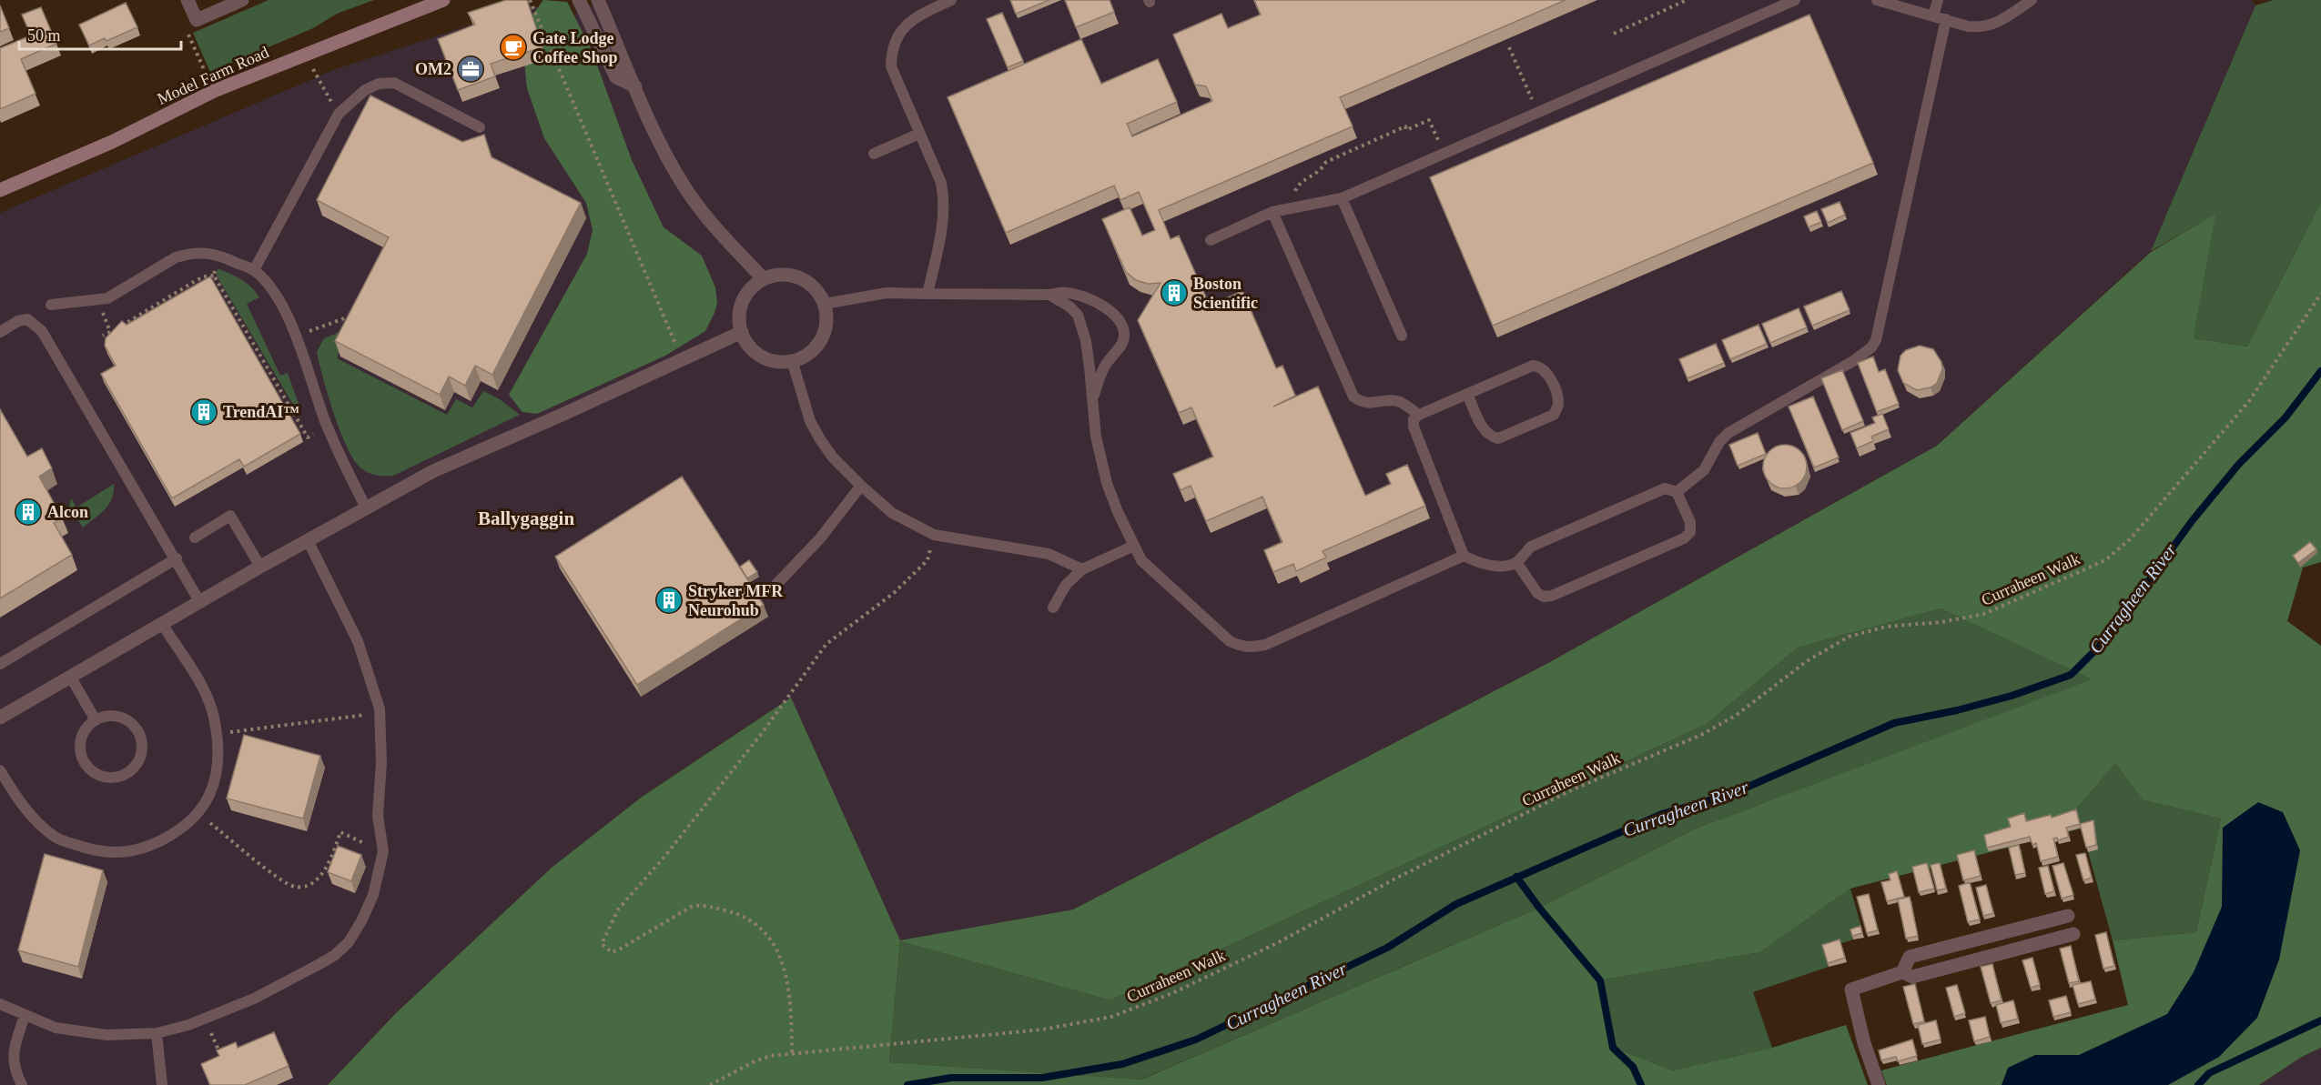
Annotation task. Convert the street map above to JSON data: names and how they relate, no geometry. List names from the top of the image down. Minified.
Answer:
{"streets":{"main road":["Model Farm Road"],"path":["Curraheen Walk"]},"districts":["Ballygaggin"],"water":["Curragheen River"],"places":{"cafe":["Gate Lodge Coffee Shop"],"office":["OM2"],"building":["Boston Scientific","TrendAI™","Alcon","Stryker MFR Neurohub"]},"scale_bar":"50 m"}
